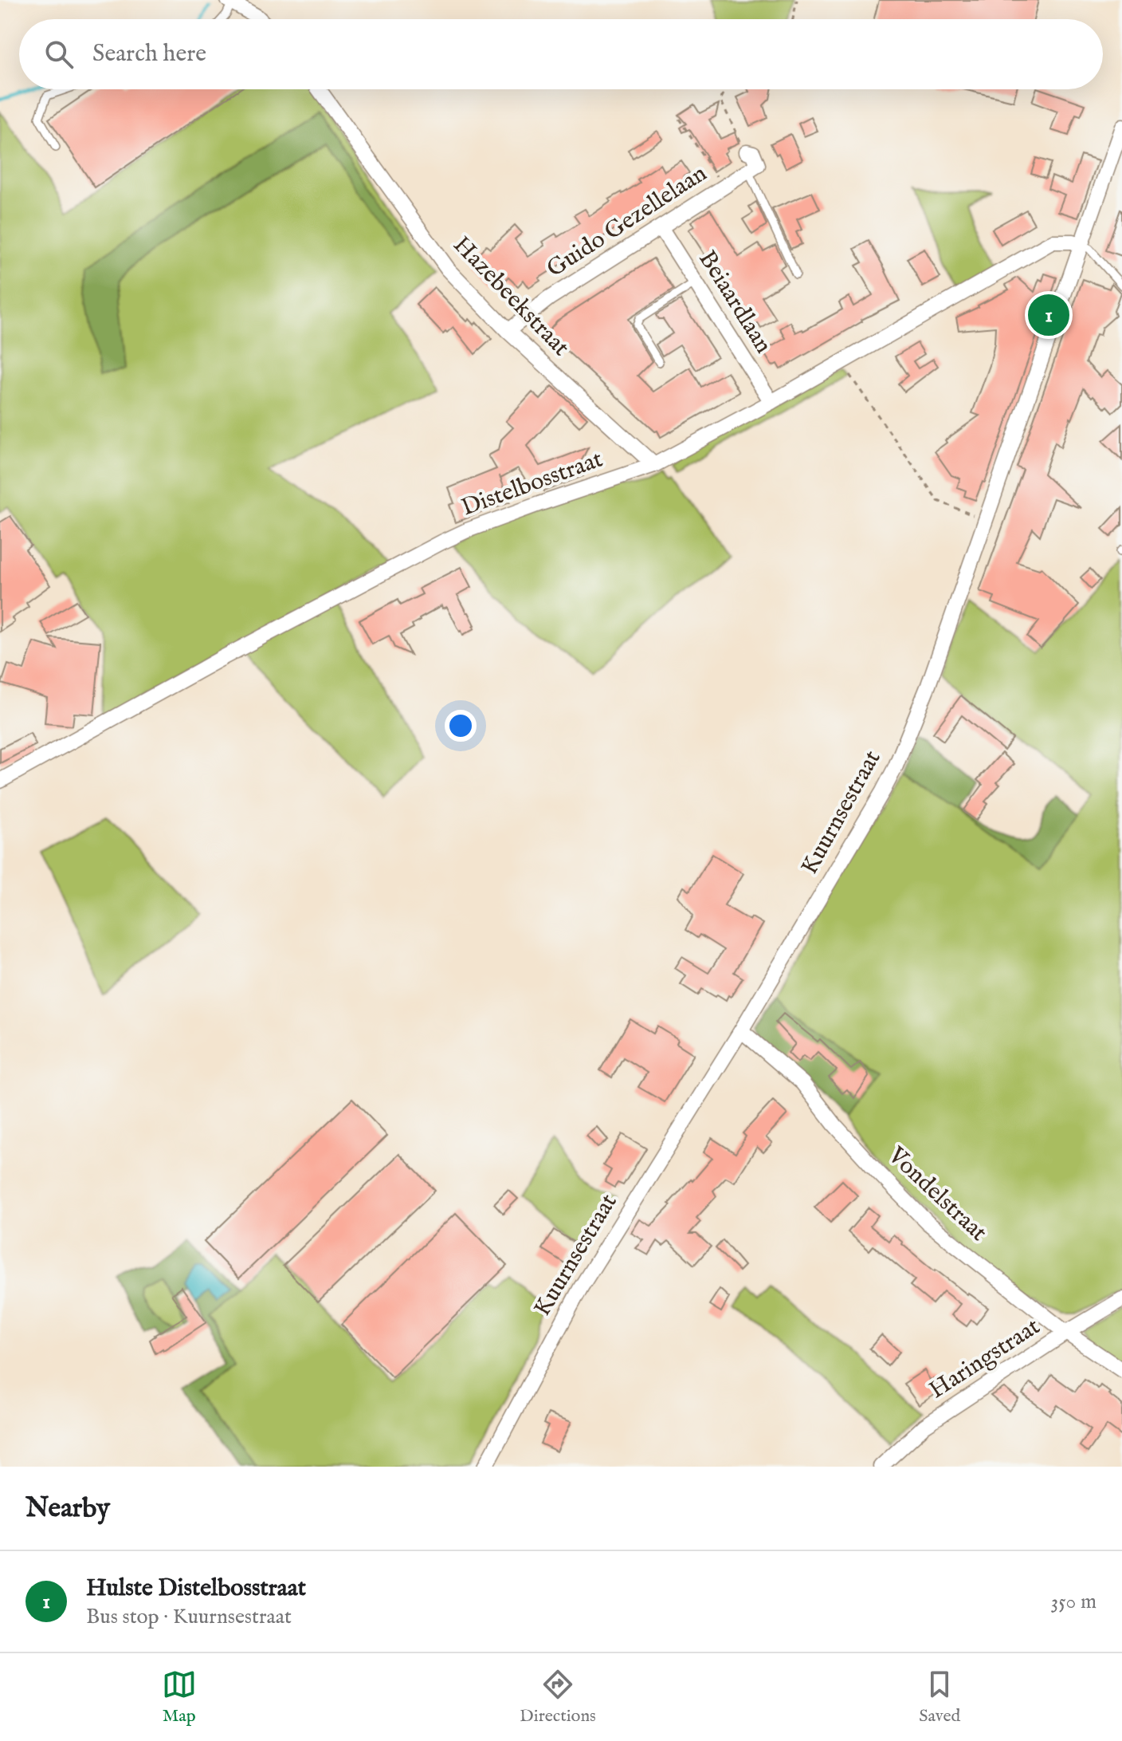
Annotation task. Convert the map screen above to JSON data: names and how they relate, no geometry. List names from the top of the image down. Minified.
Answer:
{"streets":{"street":["Guido Gezellelaan","Hazebeekstraat","Beiaardlaan","Distelbosstraat","Kuurnsestraat","Vondelstraat","Haringstraat"]},"crossings":[["Guido Gezellelaan","Hazebeekstraat"],["Guido Gezellelaan","Beiaardlaan"],["Hazebeekstraat","Distelbosstraat"],["Beiaardlaan","Distelbosstraat"],["Distelbosstraat","Kuurnsestraat"],["Kuurnsestraat","Vondelstraat"],["Vondelstraat","Haringstraat"]],"page":{"search":"Search here","pins":"1","heading":"Nearby","list":[{"mark":"1","name":"Hulste Distelbosstraat","note":"Bus stop · Kuurnsestraat","value":"350 m"}],"nav":["Map","Directions","Saved"]}}
